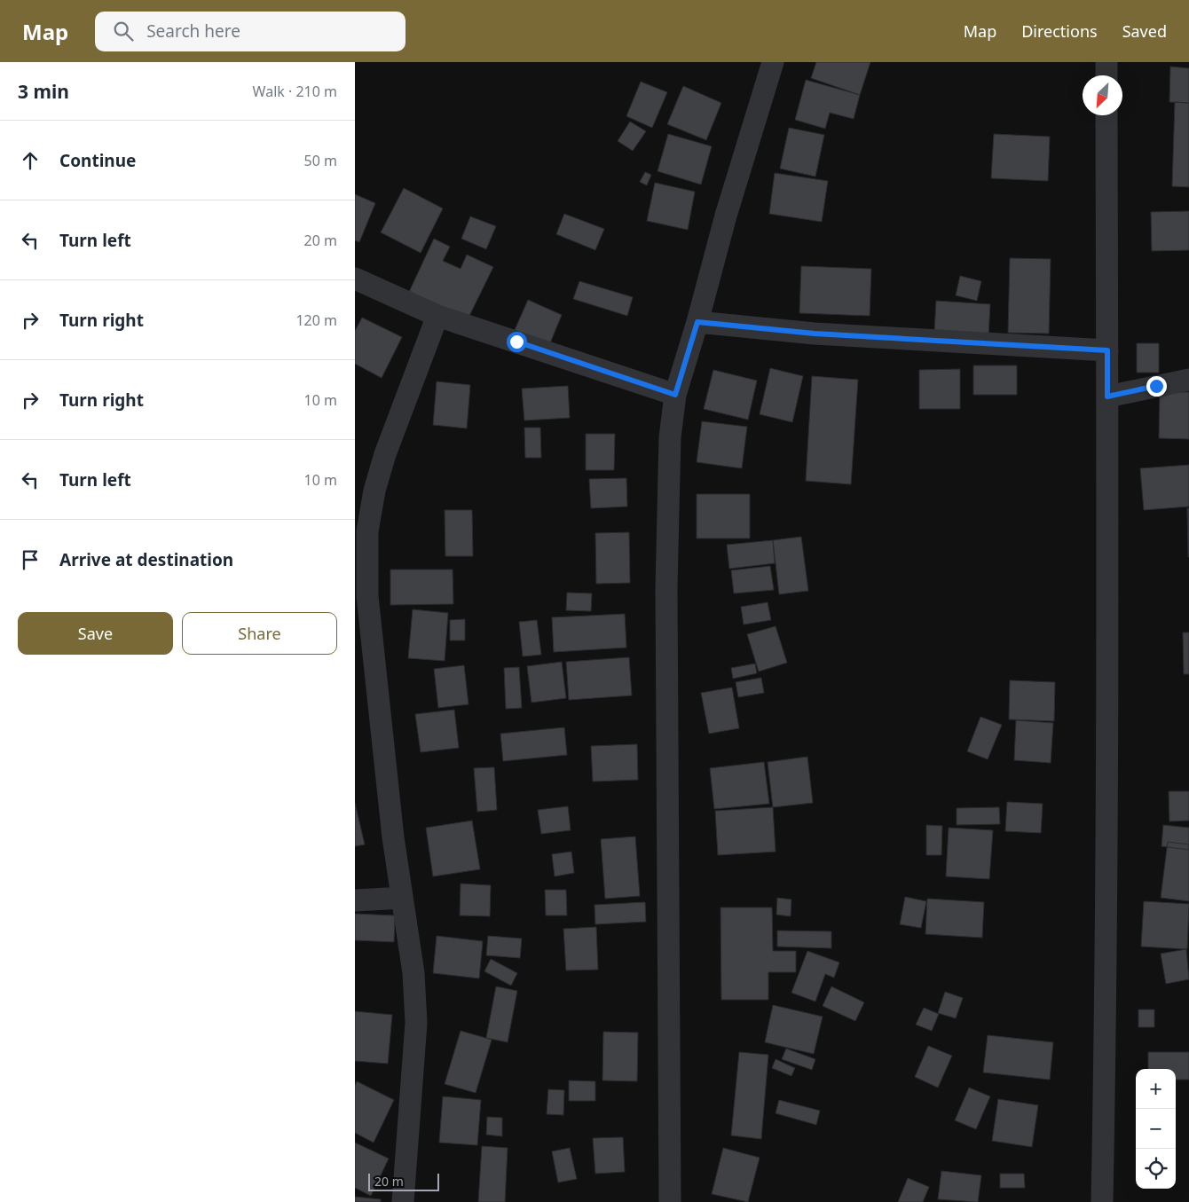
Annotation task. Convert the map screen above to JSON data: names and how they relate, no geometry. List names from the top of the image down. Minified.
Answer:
{"scale_bar":"20 m","north":"bottom left","page":{"header":"Map","search":"Search here","nav":["Map","Directions","Saved"],"heading":["3 min","Walk · 210 m"],"list":[["Continue","50 m"],["Turn left","20 m"],["Turn right","120 m"],["Turn right","10 m"],["Turn left","10 m"],"Arrive at destination"],"buttons":["Save","Share"],"map_buttons":["+","−"],"scale":"20 m"}}
